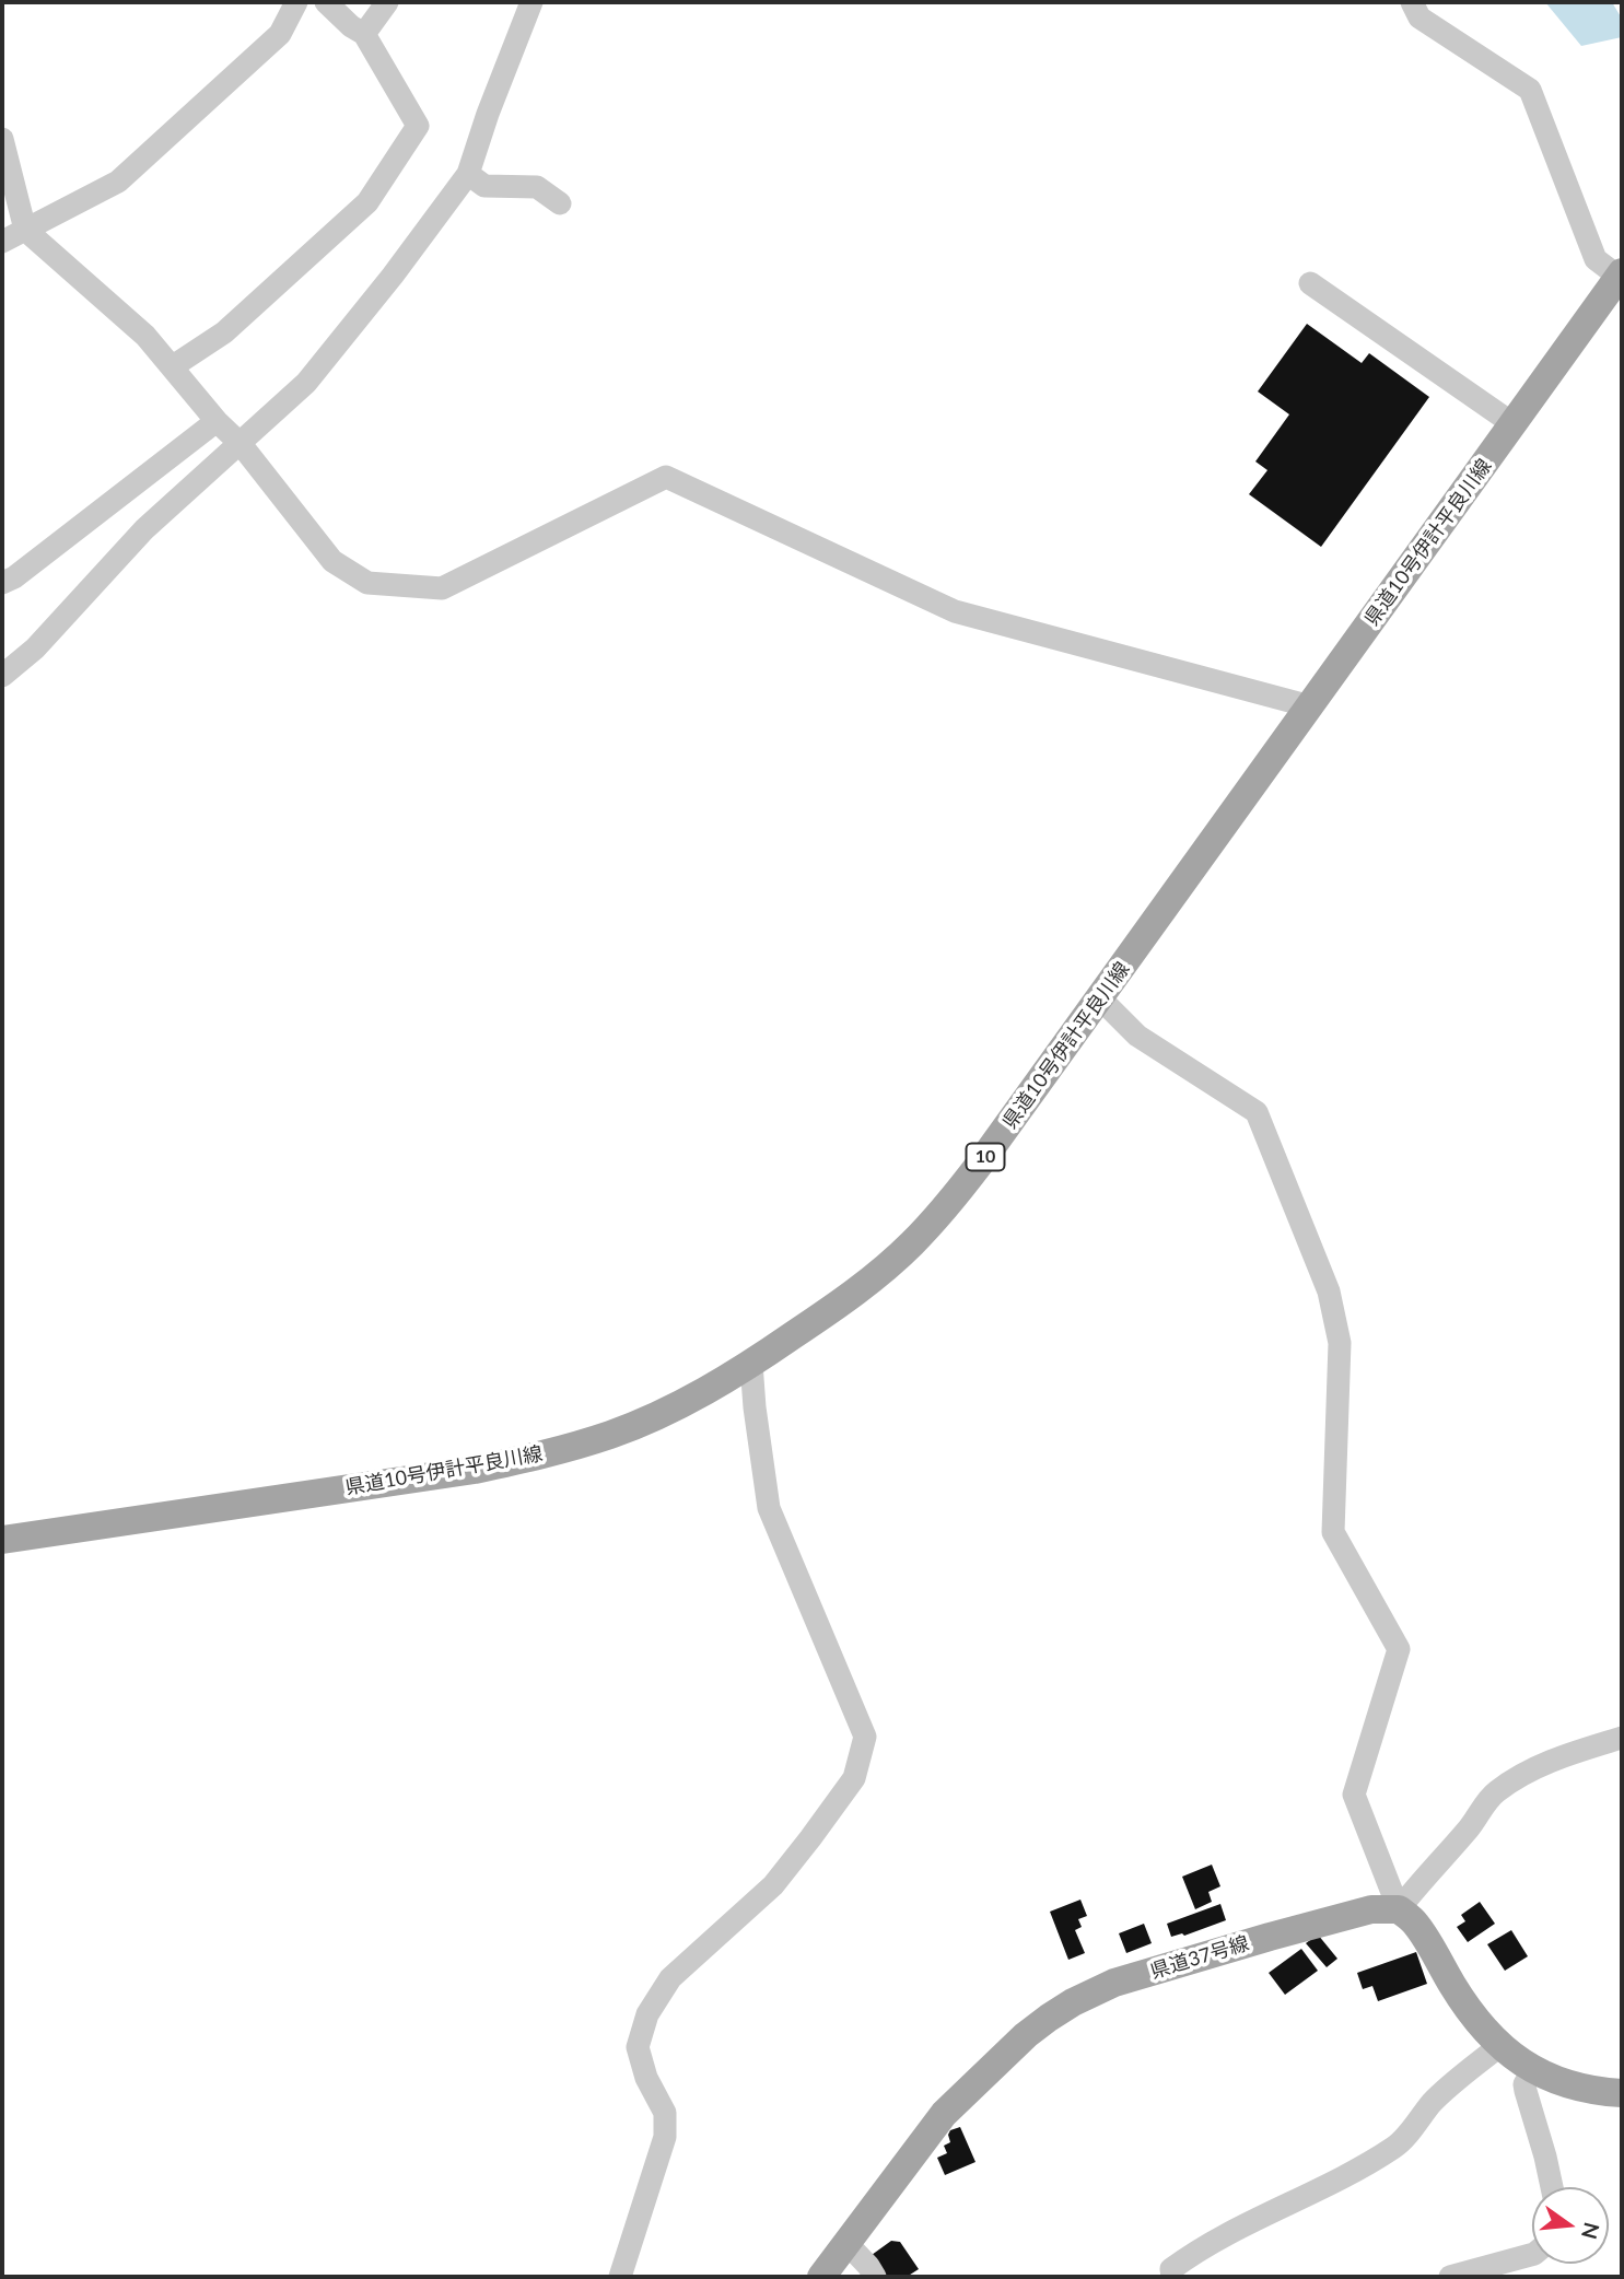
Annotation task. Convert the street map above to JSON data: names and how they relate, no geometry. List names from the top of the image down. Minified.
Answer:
{"streets":{"main road":["県道10号伊計平良川線","10","県道37号線"]},"north":"right"}
